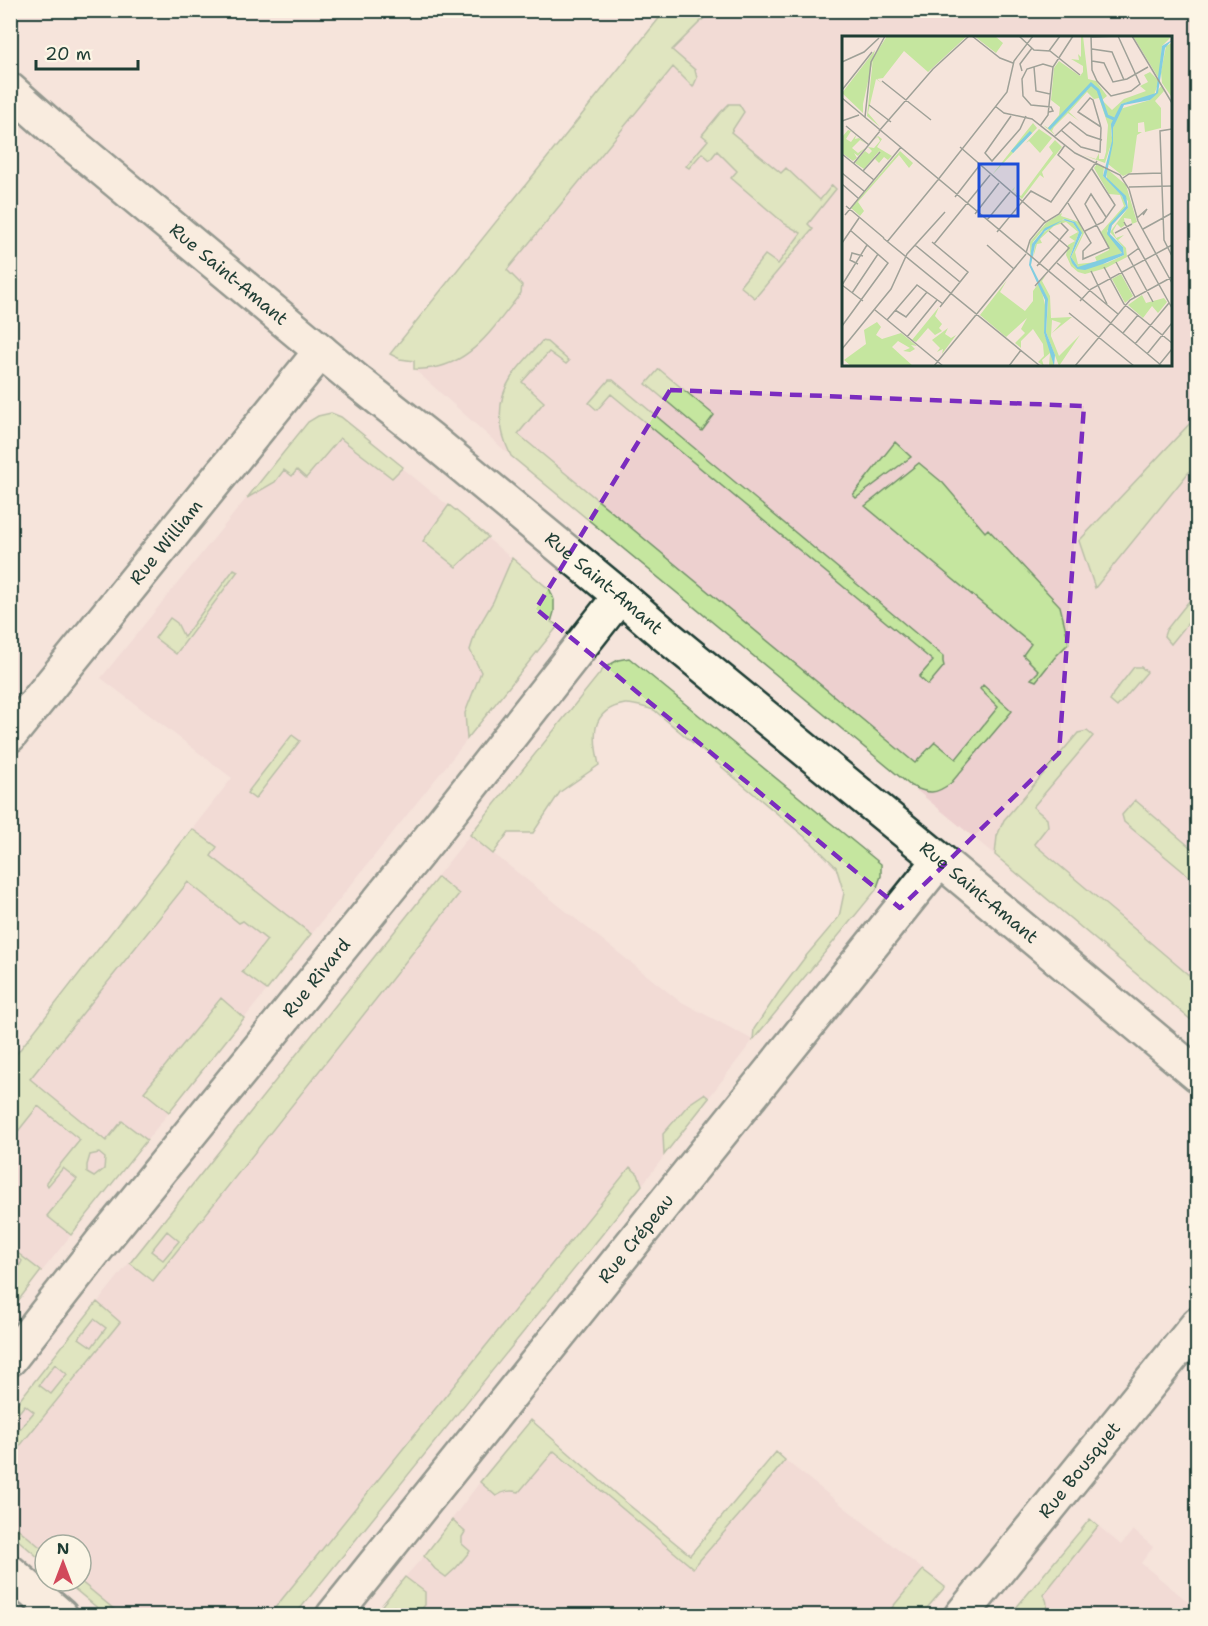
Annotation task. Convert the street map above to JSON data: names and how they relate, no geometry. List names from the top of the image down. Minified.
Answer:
{"streets":{"street":["Rue Saint-Amant","Rue William","Rue Rivard","Rue Crépeau","Rue Bousquet"]},"crossings":[["Rue Saint-Amant","Rue William"],["Rue Saint-Amant","Rue Rivard"],["Rue Saint-Amant","Rue Crépeau"]],"scale_bar":"20 m","north":"top"}
